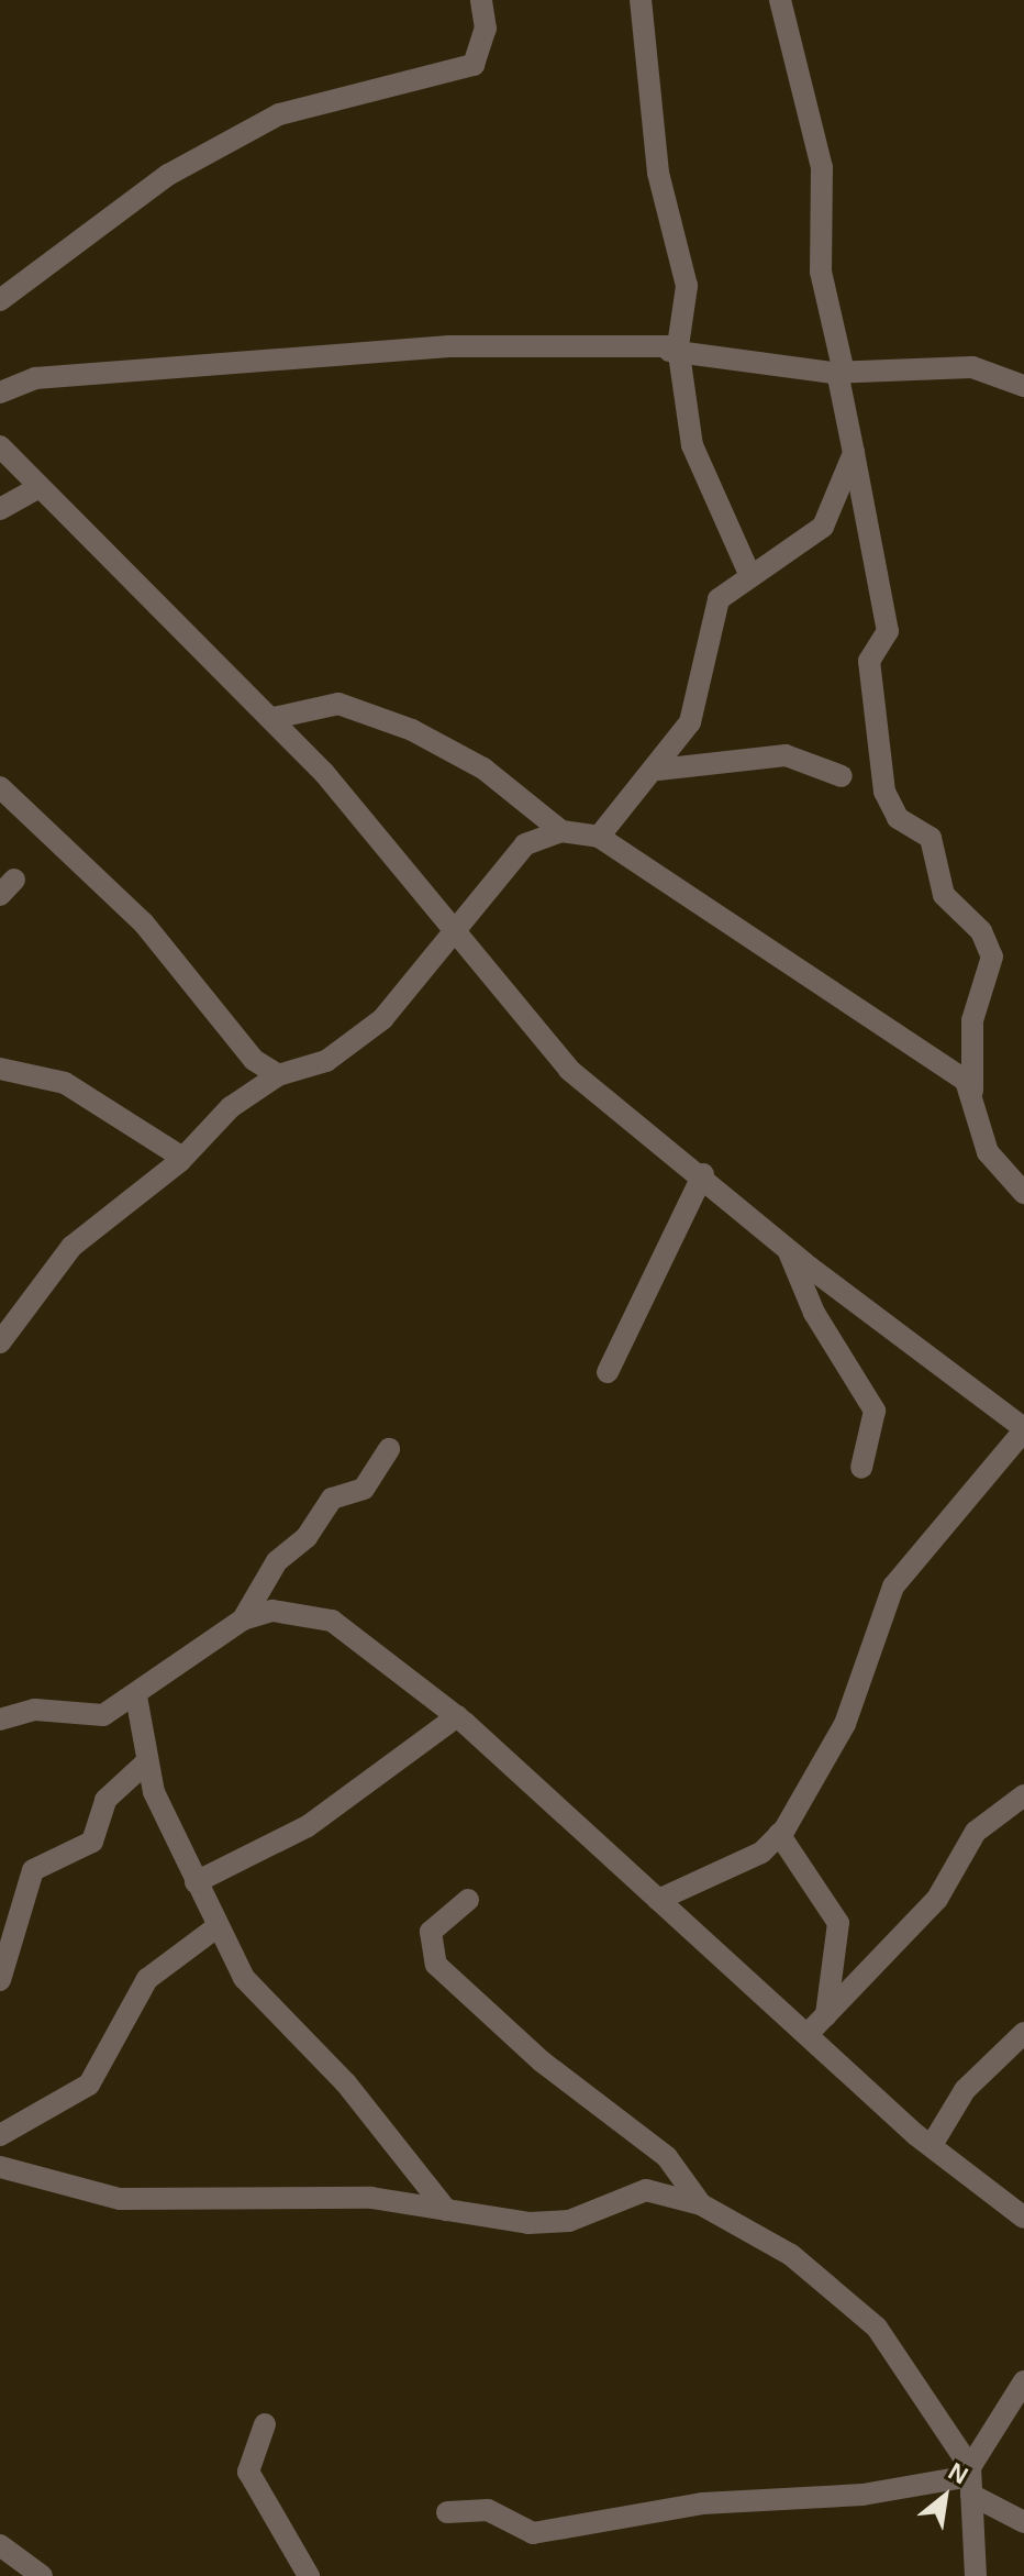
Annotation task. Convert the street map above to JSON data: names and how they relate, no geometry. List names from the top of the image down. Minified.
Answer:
{"north":"top right"}
